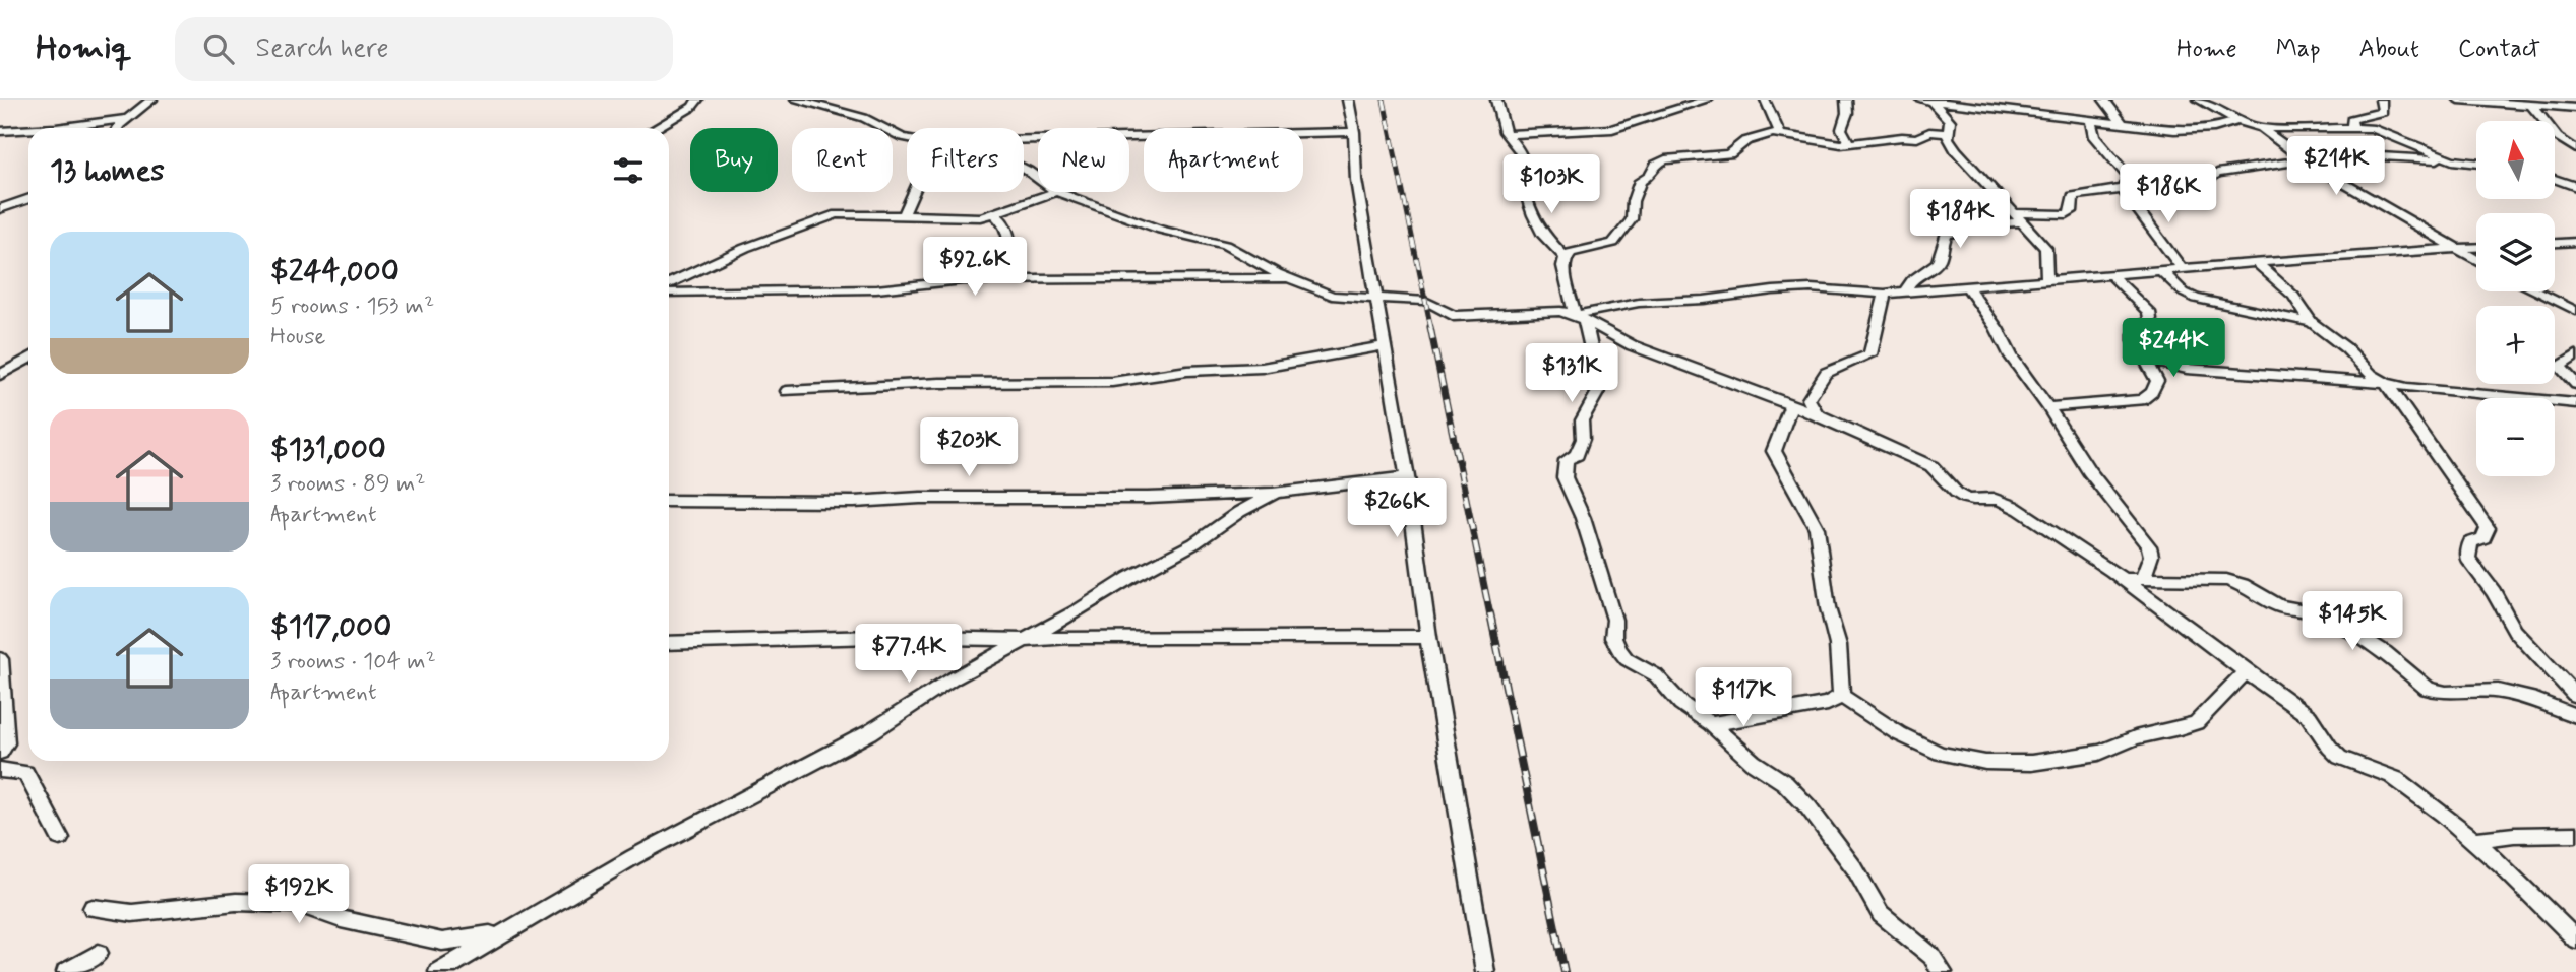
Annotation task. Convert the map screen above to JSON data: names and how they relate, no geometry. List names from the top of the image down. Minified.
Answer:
{"north":"top","page":{"header":"Homiq","search":"Search here","nav":["Home","Map","About","Contact"],"map_buttons":["+","−"],"chip":["Buy","Rent","Filters","New","Apartment"],"heading":"13 homes","price":["$214K","$103K","$186K","$184K","$92.6K","$244K","$131K","$203K","$266K","$145K","$77.4K","$117K","$192K"],"list":[{"name":"$244,000","note":"5 rooms · 153 m² · House"},{"name":"$131,000","note":"3 rooms · 89 m² · Apartment"},{"name":"$117,000","note":"3 rooms · 104 m² · Apartment"}]}}
